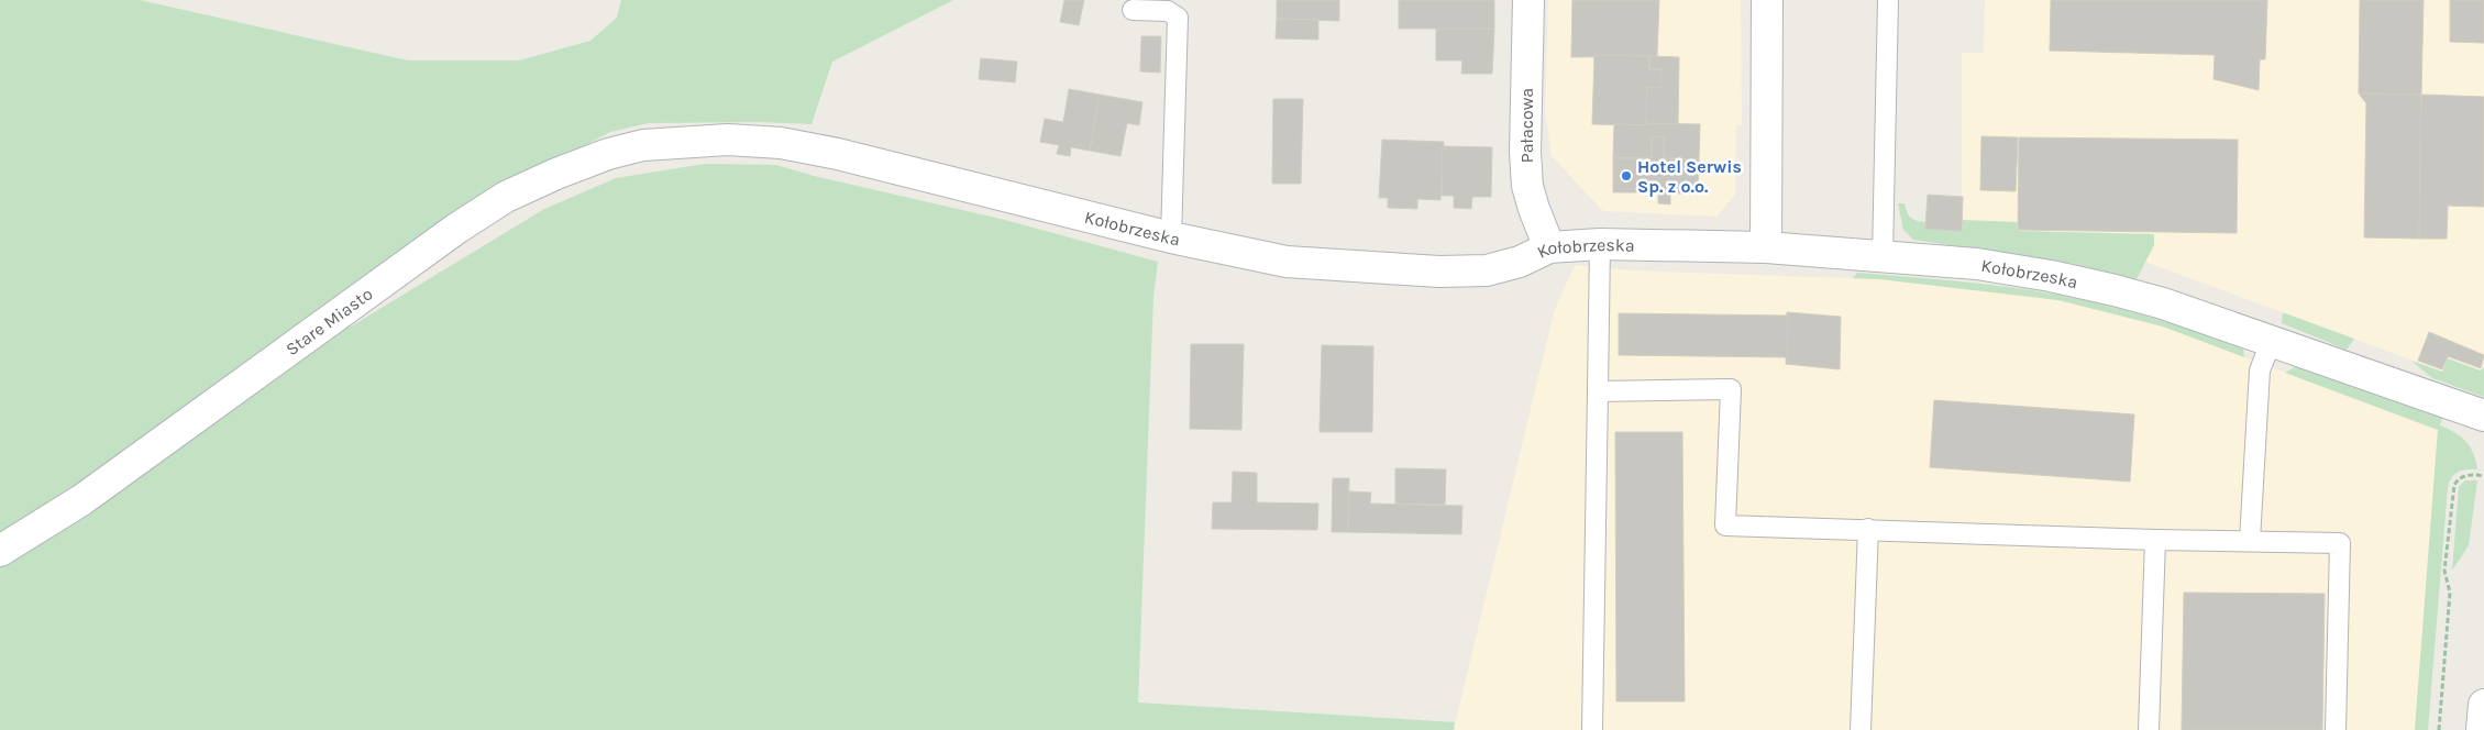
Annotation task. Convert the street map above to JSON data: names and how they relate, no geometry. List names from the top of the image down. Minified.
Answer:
{"streets":{"street":["Pałacowa","Kołobrzeska","Stare Miasto"]},"crossings":[["Pałacowa","Kołobrzeska"],["Kołobrzeska","Stare Miasto"]],"places":["Hotel Serwis Sp. z o.o."]}
